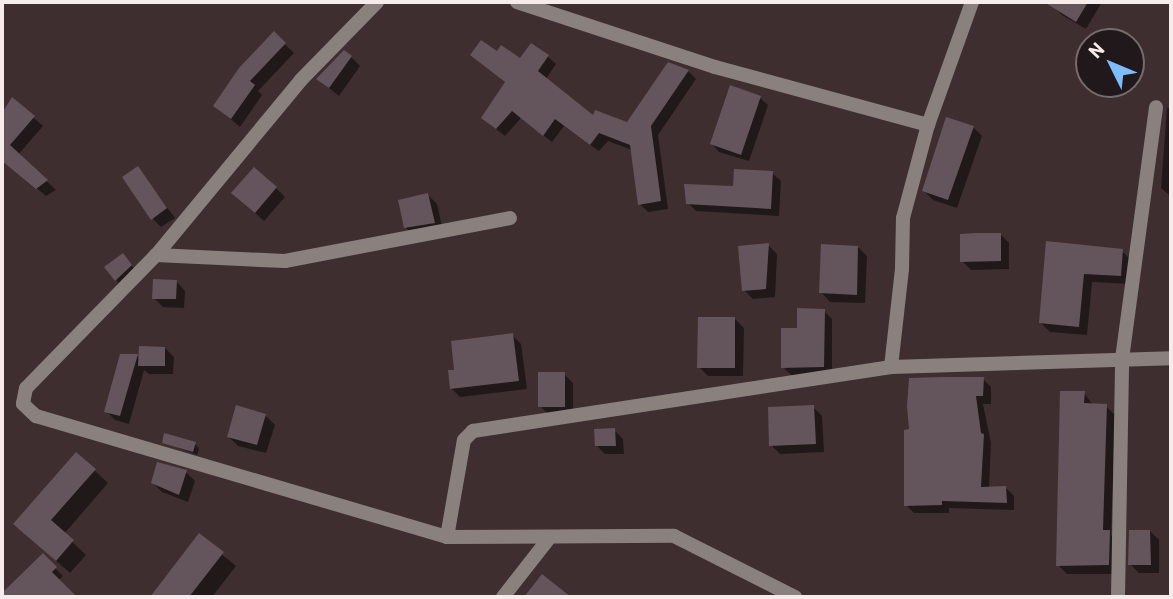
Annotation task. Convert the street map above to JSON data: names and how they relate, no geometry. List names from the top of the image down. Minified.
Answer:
{"north":"top left"}
